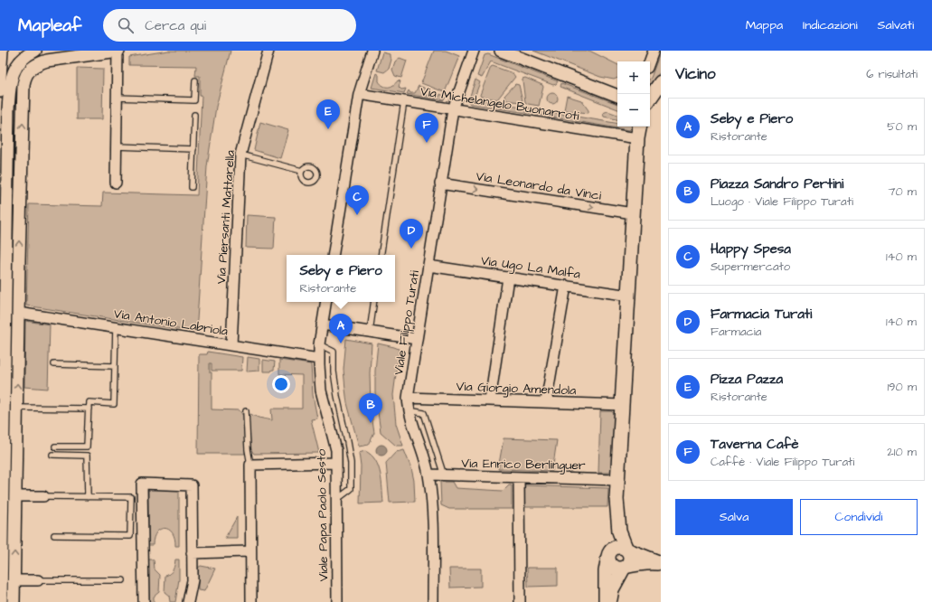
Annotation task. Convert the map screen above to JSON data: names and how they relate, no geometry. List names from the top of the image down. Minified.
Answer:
{"streets":{"street":["Via Michelangelo Buonarroti","Via Leonardo da Vinci","Via Piersanti Mattarella","Via Ugo La Malfa","Via Antonio Labriola","Viale Filippo Turati","Via Giorgio Amendola","Via Enrico Berlinguer","Viale Papa Paolo Sesto"]},"crossings":[["Via Michelangelo Buonarroti","Viale Filippo Turati"],["Via Leonardo da Vinci","Viale Filippo Turati"],["Via Piersanti Mattarella","Via Antonio Labriola"],["Via Ugo La Malfa","Viale Filippo Turati"],["Via Antonio Labriola","Viale Papa Paolo Sesto"],["Viale Filippo Turati","Via Giorgio Amendola"],["Viale Filippo Turati","Via Enrico Berlinguer"]],"one_way":["Via Leonardo da Vinci"],"page":{"header":"Mapleaf","search":"Cerca qui","nav":["Mappa","Indicazioni","Salvati"],"heading":["Vicino","6 risultati"],"map_buttons":["+","−"],"list":[{"mark":"A","name":"Seby e Piero","note":"Ristorante","value":"50 m"},{"mark":"B","name":"Piazza Sandro Pertini","note":"Luogo · Viale Filippo Turati","value":"70 m"},{"mark":"C","name":"Happy Spesa","note":"Supermercato","value":"140 m"},{"mark":"D","name":"Farmacia Turati","note":"Farmacia","value":"140 m"},{"mark":"E","name":"Pizza Pazza","note":"Ristorante","value":"190 m"},{"mark":"F","name":"Taverna Cafè","note":"Caffè · Viale Filippo Turati","value":"210 m"}],"pins":["E","F","C","D","A","B"],"popup":["Seby e Piero","Ristorante"],"buttons":["Salva","Condividi"]}}
